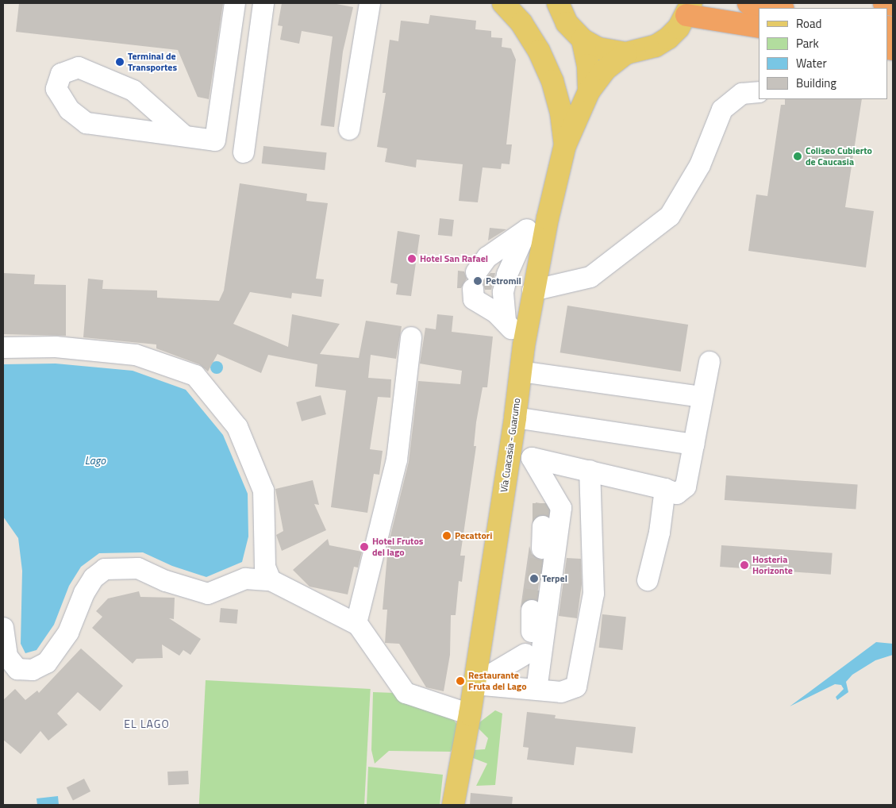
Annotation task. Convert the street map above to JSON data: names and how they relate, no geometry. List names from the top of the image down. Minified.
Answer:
{"streets":{"main road":["Vía Cuacasia - Guarumo"]},"districts":["EL LAGO"],"water":["Lago"],"places":["Terminal de Transportes","Coliseo Cubierto de Caucasia","Hotel San Rafael","Petromil","Pecattori","Hotel Frutos del lago","Hosteria Horizonte","Terpel","Restaurante Fruta del Lago"],"legend":["Road","Park","Water","Building"]}
